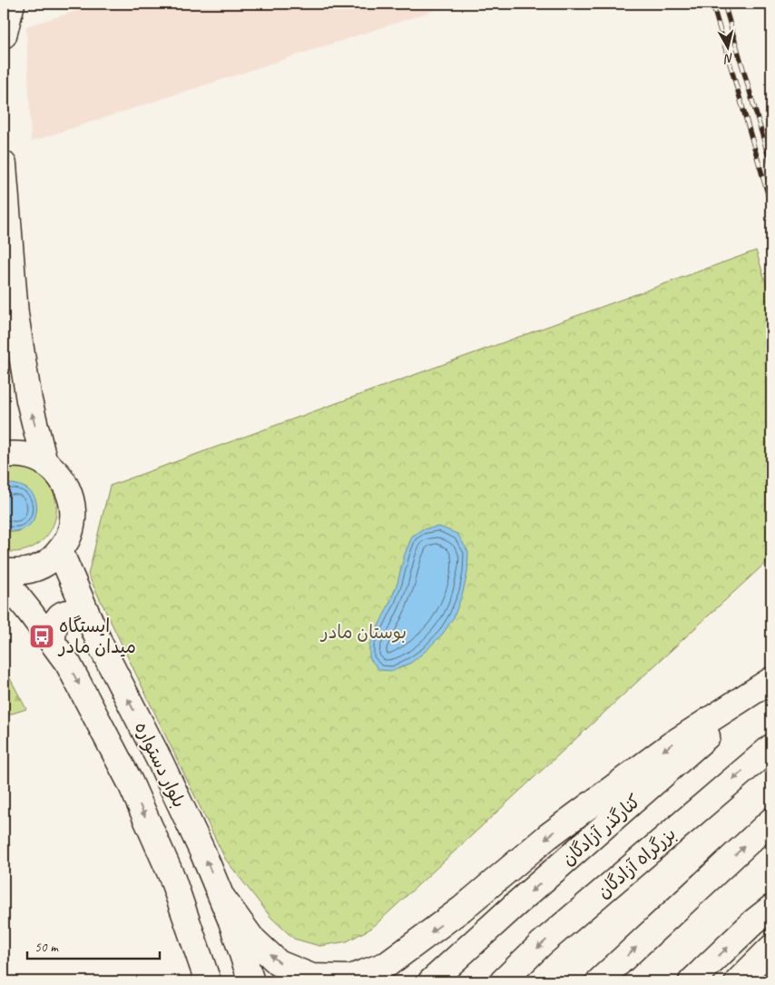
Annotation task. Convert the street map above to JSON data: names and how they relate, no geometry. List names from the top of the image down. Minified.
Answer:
{"streets":{"main road":["بلوار دستواره","کنارگذر آزادگان","بزرگراه آزادگان"]},"parks":["بوستان مادر"],"places":{"bus stop":["ایستگاه میدان مادر"]},"scale_bar":"50 m","north":"bottom"}
